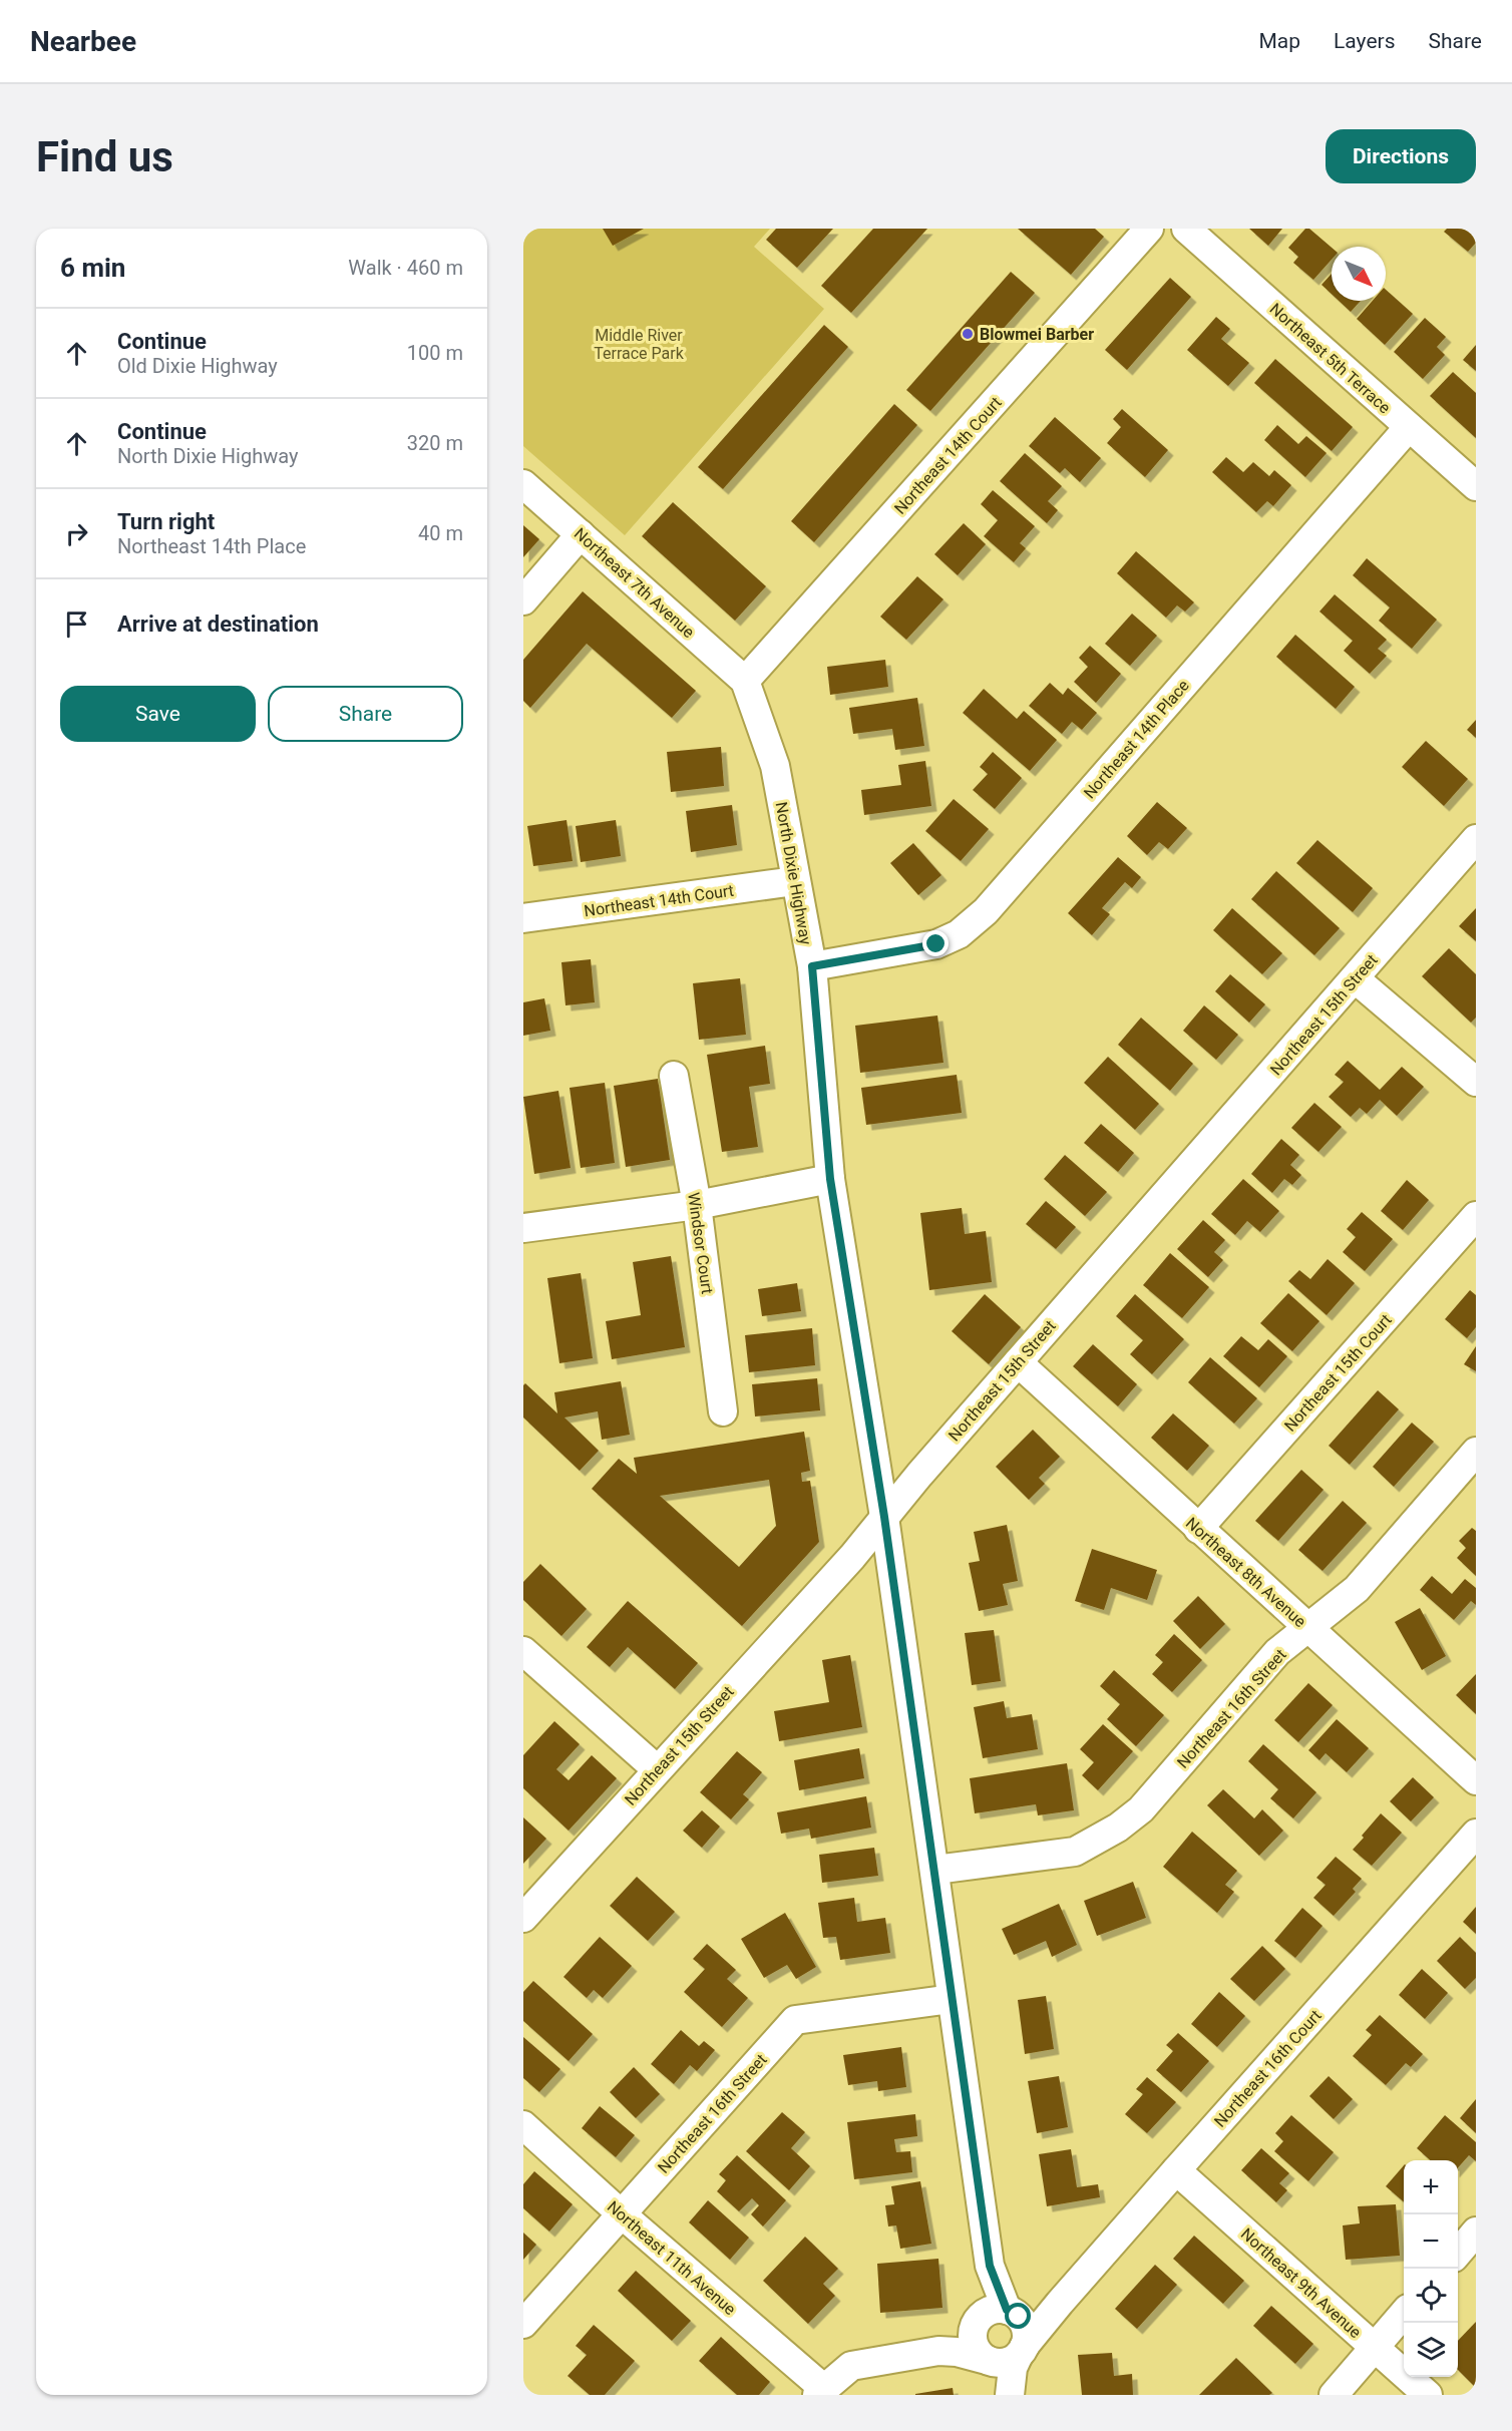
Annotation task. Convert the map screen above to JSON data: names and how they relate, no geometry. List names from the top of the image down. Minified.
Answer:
{"streets":{"street":["Northeast 5th Terrace","Northeast 14th Court","Northeast 7th Avenue","Northeast 14th Place","North Dixie Highway","Northeast 15th Street","Windsor Court","Northeast 15th Court","Northeast 8th Avenue","Northeast 16th Street","Northeast 16th Court","Northeast 11th Avenue","Northeast 9th Avenue"]},"crossings":[["Northeast 5th Terrace","Northeast 14th Place"],["Northeast 14th Court","Northeast 7th Avenue"],["Northeast 14th Court","North Dixie Highway"],["Northeast 7th Avenue","North Dixie Highway"],["Northeast 14th Place","North Dixie Highway"],["North Dixie Highway","Northeast 15th Street"],["North Dixie Highway","Northeast 16th Street"],["North Dixie Highway","Northeast 16th Court"],["Northeast 15th Street","Northeast 8th Avenue"],["Northeast 15th Court","Northeast 8th Avenue"],["Northeast 8th Avenue","Northeast 16th Street"],["Northeast 16th Street","Northeast 11th Avenue"],["Northeast 16th Court","Northeast 11th Avenue"],["Northeast 16th Court","Northeast 9th Avenue"]],"parks":["Middle River Terrace Park"],"places":["Blowmei Barber"],"north":"bottom right","page":{"header":"Nearbee","nav":["Map","Layers","Share"],"buttons":["Directions",["Save","Share"]],"title":"Find us","heading":["6 min","Walk · 460 m"],"list":[["Continue","Old Dixie Highway","100 m"],["Continue","North Dixie Highway","320 m"],["Turn right","Northeast 14th Place","40 m"],"Arrive at destination"],"map_buttons":["+","−"]}}
